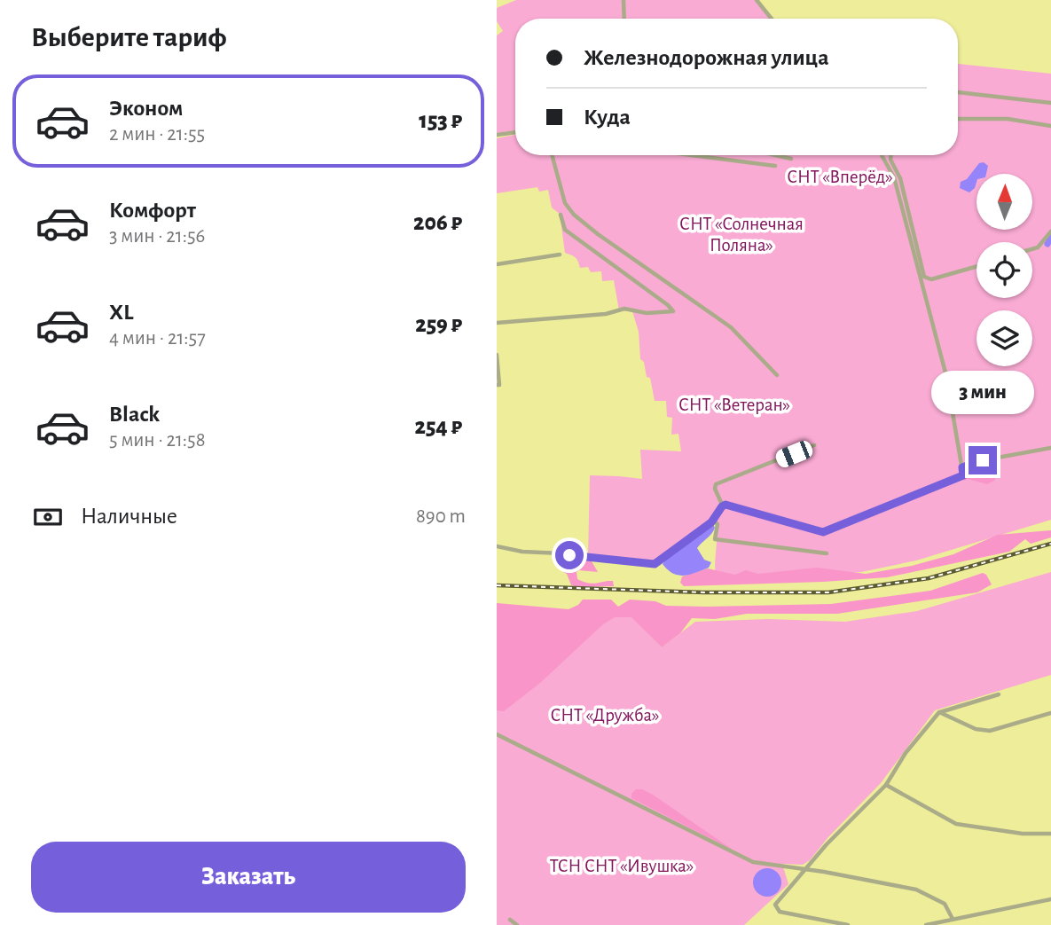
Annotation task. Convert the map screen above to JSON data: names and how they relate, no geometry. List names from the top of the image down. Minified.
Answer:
{"parks":["СНТ «Вперёд»","СНТ «Солнечная Поляна»","СНТ «Ветеран»","СНТ «Дружба»","ТСН СНТ «Ивушка»"],"north":"top","page":{"heading":"Выберите тариф","banner":["Железнодорожная улица","Куда"],"list":[{"name":"Эконом","note":"2 мин · 21:55","value":"153 ₽"},{"name":"Комфорт","note":"3 мин · 21:56","value":"206 ₽"},{"name":"XL","note":"4 мин · 21:57","value":"259 ₽"},{"name":"Black","note":"5 мин · 21:58","value":"254 ₽"}],"bubble":"3 мин","pay":["Наличные","890 m"],"buttons":"Заказать"}}
